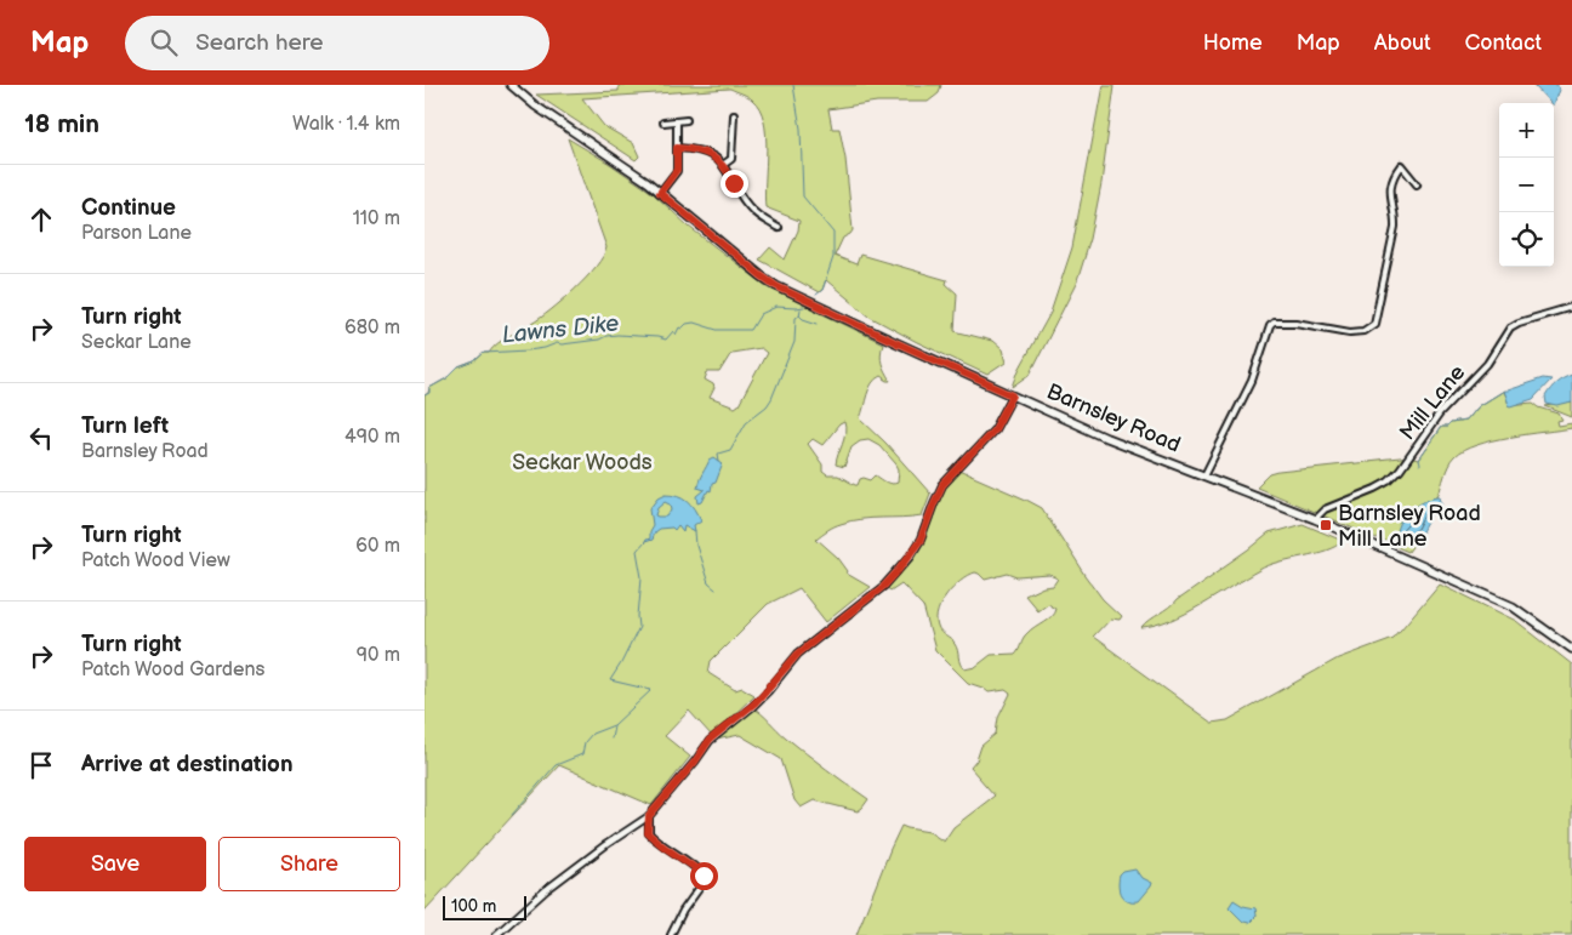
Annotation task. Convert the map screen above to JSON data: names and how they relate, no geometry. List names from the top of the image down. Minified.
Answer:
{"streets":{"main road":["Barnsley Road"],"street":["Mill Lane"]},"crossings":[["Mill Lane","Barnsley Road"]],"water":["Lawns Dike"],"parks":["Seckar Woods"],"places":{"transit":["Barnsley Road Mill Lane"]},"scale_bar":"100 m","page":{"header":"Map","search":"Search here","nav":["Home","Map","About","Contact"],"heading":["18 min","Walk · 1.4 km"],"map_buttons":["+","−"],"list":[["Continue","Parson Lane","110 m"],["Turn right","Seckar Lane","680 m"],["Turn left","Barnsley Road","490 m"],["Turn right","Patch Wood View","60 m"],["Turn right","Patch Wood Gardens","90 m"],"Arrive at destination"],"buttons":["Save","Share"],"scale":"100 m"}}
